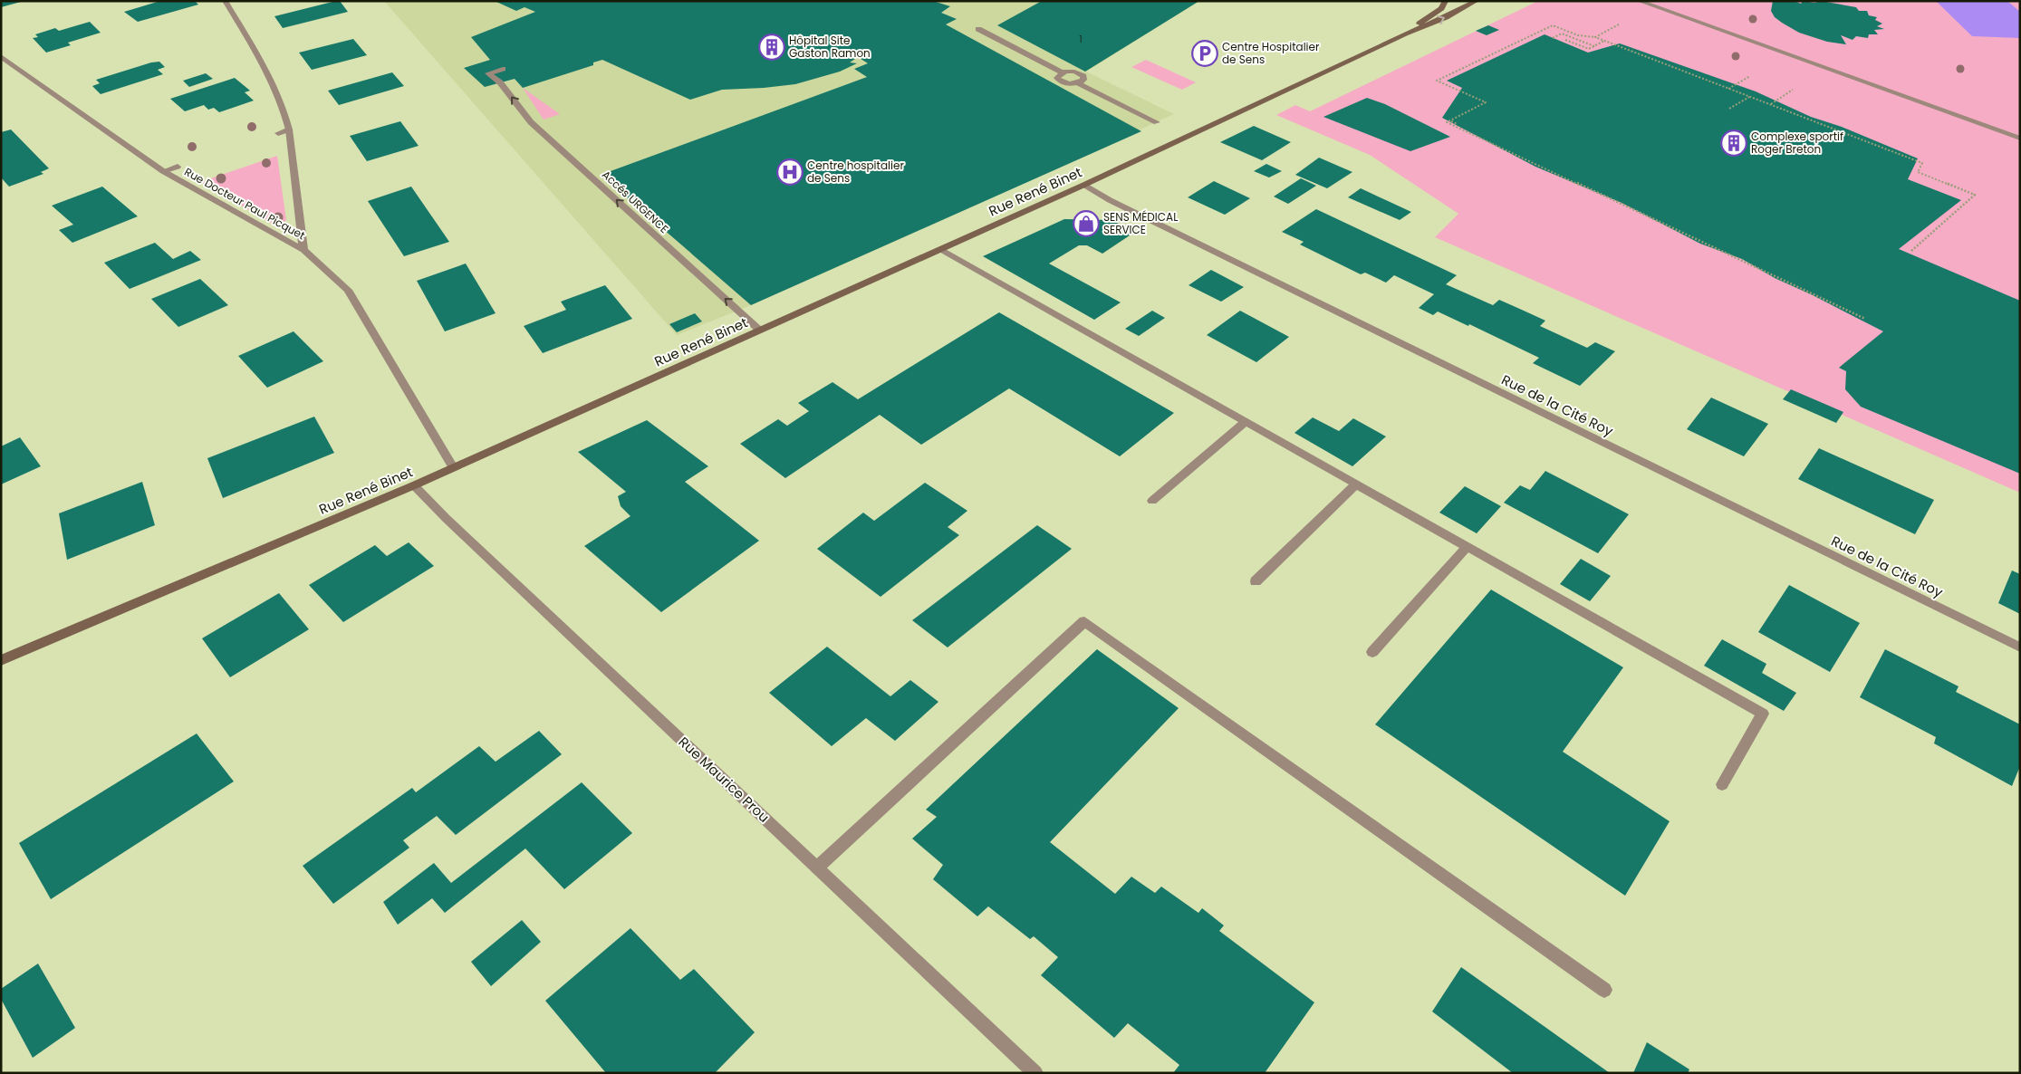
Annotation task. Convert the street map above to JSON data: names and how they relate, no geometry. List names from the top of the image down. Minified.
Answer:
{"streets":{"street":["Rue René Binet","Accés URGENCE","Rue Docteur Paul Picquet","Rue de la Cité Roy","Rue Maurice Prou"]},"crossings":[["Rue René Binet","Accés URGENCE"],["Rue René Binet","Rue Docteur Paul Picquet"],["Rue René Binet","Rue de la Cité Roy"],["Rue René Binet","Rue Maurice Prou"]],"one_way":["Accés URGENCE"],"places":{"building":["Hôpital Site Gaston Ramon","Complexe sportif Roger Breton"],"parking":["Centre Hospitalier de Sens"],"hospital":["Centre hospitalier de Sens"],"shop":["SENS MÉDICAL SERVICE"]},"house_numbers":["1"]}
